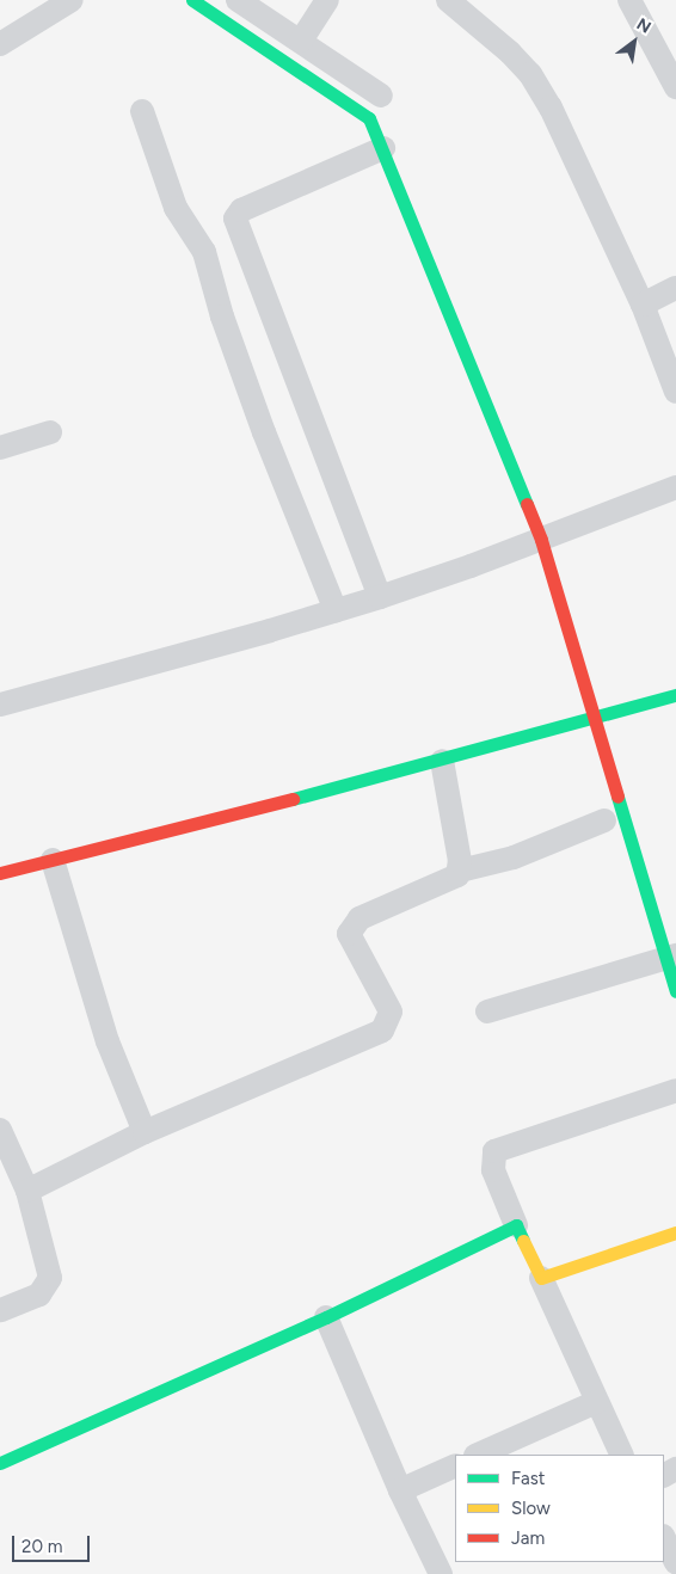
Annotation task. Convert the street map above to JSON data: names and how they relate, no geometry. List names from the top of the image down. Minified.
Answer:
{"legend":["Fast","Slow","Jam"],"scale_bar":"20 m","north":"top right"}
